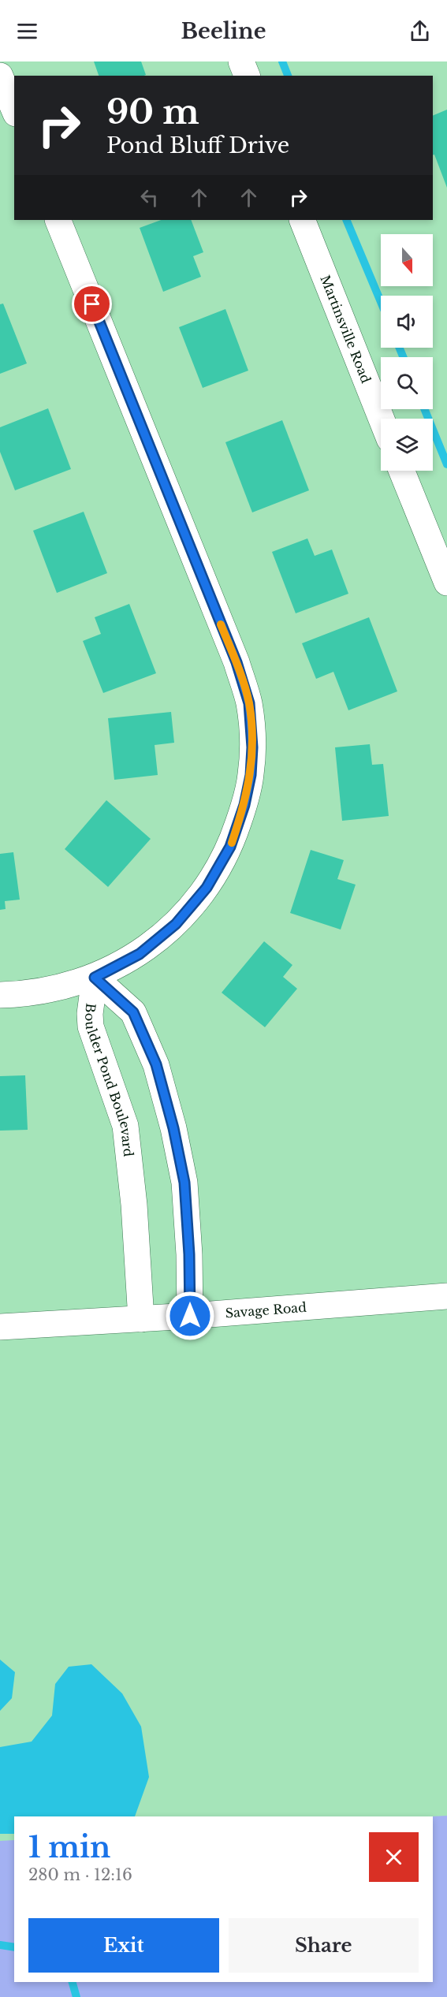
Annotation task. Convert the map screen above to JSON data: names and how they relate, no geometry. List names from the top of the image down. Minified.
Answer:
{"streets":{"street":["Martinsville Road","Boulder Pond Boulevard","Savage Road"]},"crossings":[["Boulder Pond Boulevard","Savage Road"]],"north":"bottom","page":{"header":"Beeline","turn":["90 m","Pond Bluff Drive"],"heading":["1 min","280 m · 12:16"],"buttons":["Exit","Share"]}}
